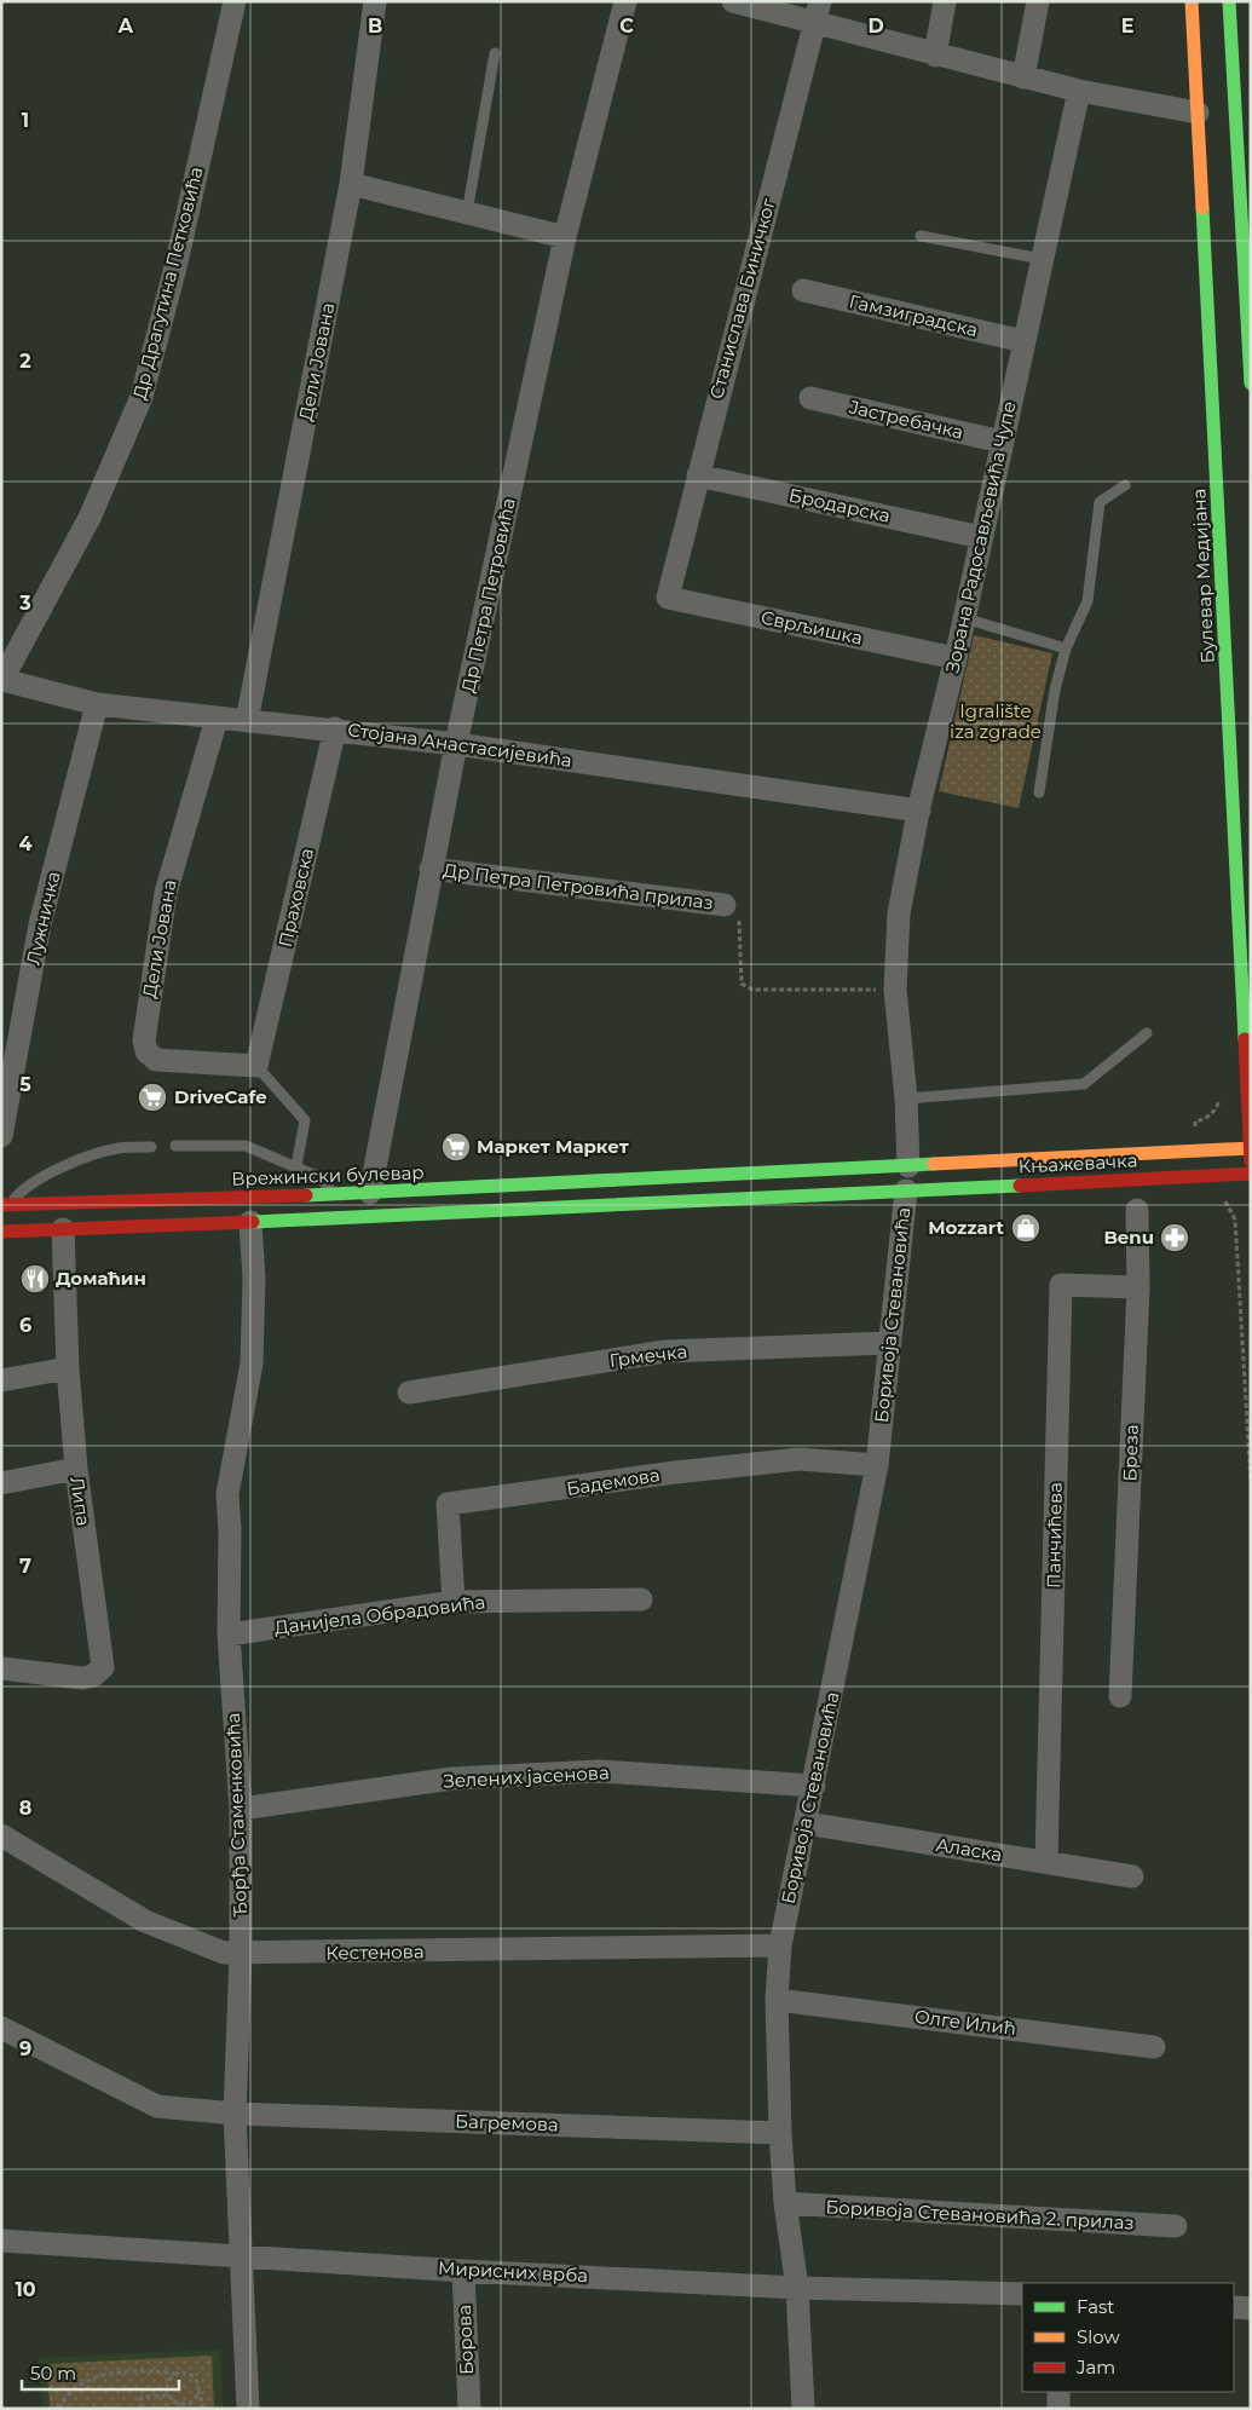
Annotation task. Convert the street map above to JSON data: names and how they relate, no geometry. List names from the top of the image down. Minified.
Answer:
{"streets":{"main road":["Булевар Медијана","Књажевачка","Врежински булевар"],"street":["Др Драгутина Петковића","Станислава Биничког","Гамзиградска","Дели Јована","Јастребачка","Бродарска","Зорана Радосављевића Чупе","Др Петра Петровића","Сврљишка","Стојана Анастасијевића","Др Петра Петровића прилаз","Праховска","Лужничка","Боривоја Стевановића","Грмечка","Бреза","Бадемова","Липа","Панчићева","Данијела Обрадовића","Зелених јасенова","Ђорђа Стаменковића","Аласка","Кестенова","Олге Илић","Багремова","Боривоја Стевановића 2. прилаз","Мирисних врба","Борова"]},"crossings":[["Др Драгутина Петковића","Стојана Анастасијевића"],["Станислава Биничког","Бродарска"],["Станислава Биничког","Сврљишка"],["Гамзиградска","Зорана Радосављевића Чупе"],["Дели Јована","Стојана Анастасијевића"],["Дели Јована","Праховска"],["Јастребачка","Зорана Радосављевића Чупе"],["Бродарска","Зорана Радосављевића Чупе"],["Зорана Радосављевића Чупе","Сврљишка"],["Зорана Радосављевића Чупе","Стојана Анастасијевића"],["Зорана Радосављевића Чупе","Књажевачка"],["Зорана Радосављевића Чупе","Врежински булевар"],["Булевар Медијана","Књажевачка"],["Др Петра Петровића","Стојана Анастасијевића"],["Др Петра Петровића","Др Петра Петровића прилаз"],["Др Петра Петровића","Врежински булевар"],["Стојана Анастасијевића","Праховска"],["Стојана Анастасијевића","Лужничка"],["Књажевачка","Врежински булевар"],["Књажевачка","Боривоја Стевановића"],["Боривоја Стевановића","Грмечка"],["Боривоја Стевановића","Бадемова"],["Боривоја Стевановића","Зелених јасенова"],["Боривоја Стевановића","Аласка"],["Боривоја Стевановића","Кестенова"],["Боривоја Стевановића","Олге Илић"],["Боривоја Стевановића","Багремова"],["Боривоја Стевановића","Боривоја Стевановића 2. прилаз"],["Боривоја Стевановића","Мирисних врба"],["Бреза","Панчићева"],["Бадемова","Данијела Обрадовића"],["Панчићева","Аласка"],["Данијела Обрадовића","Ђорђа Стаменковића"],["Зелених јасенова","Ђорђа Стаменковића"],["Ђорђа Стаменковића","Кестенова"],["Ђорђа Стаменковића","Багремова"],["Ђорђа Стаменковића","Мирисних врба"],["Мирисних врба","Борова"]],"parks":["Igralište iza zgrade"],"places":{"supermarket":["DriveCafe","Маркет Маркет"],"shop":["Mozzart"],"pharmacy":["Benu"],"restaurant":["Домаћин"]},"legend":["Fast","Slow","Jam"],"scale_bar":"50 m","grid":{"columns":["A","B","C","D","E"],"rows":["1","2","3","4","5","6","7","8","9","10"]}}
